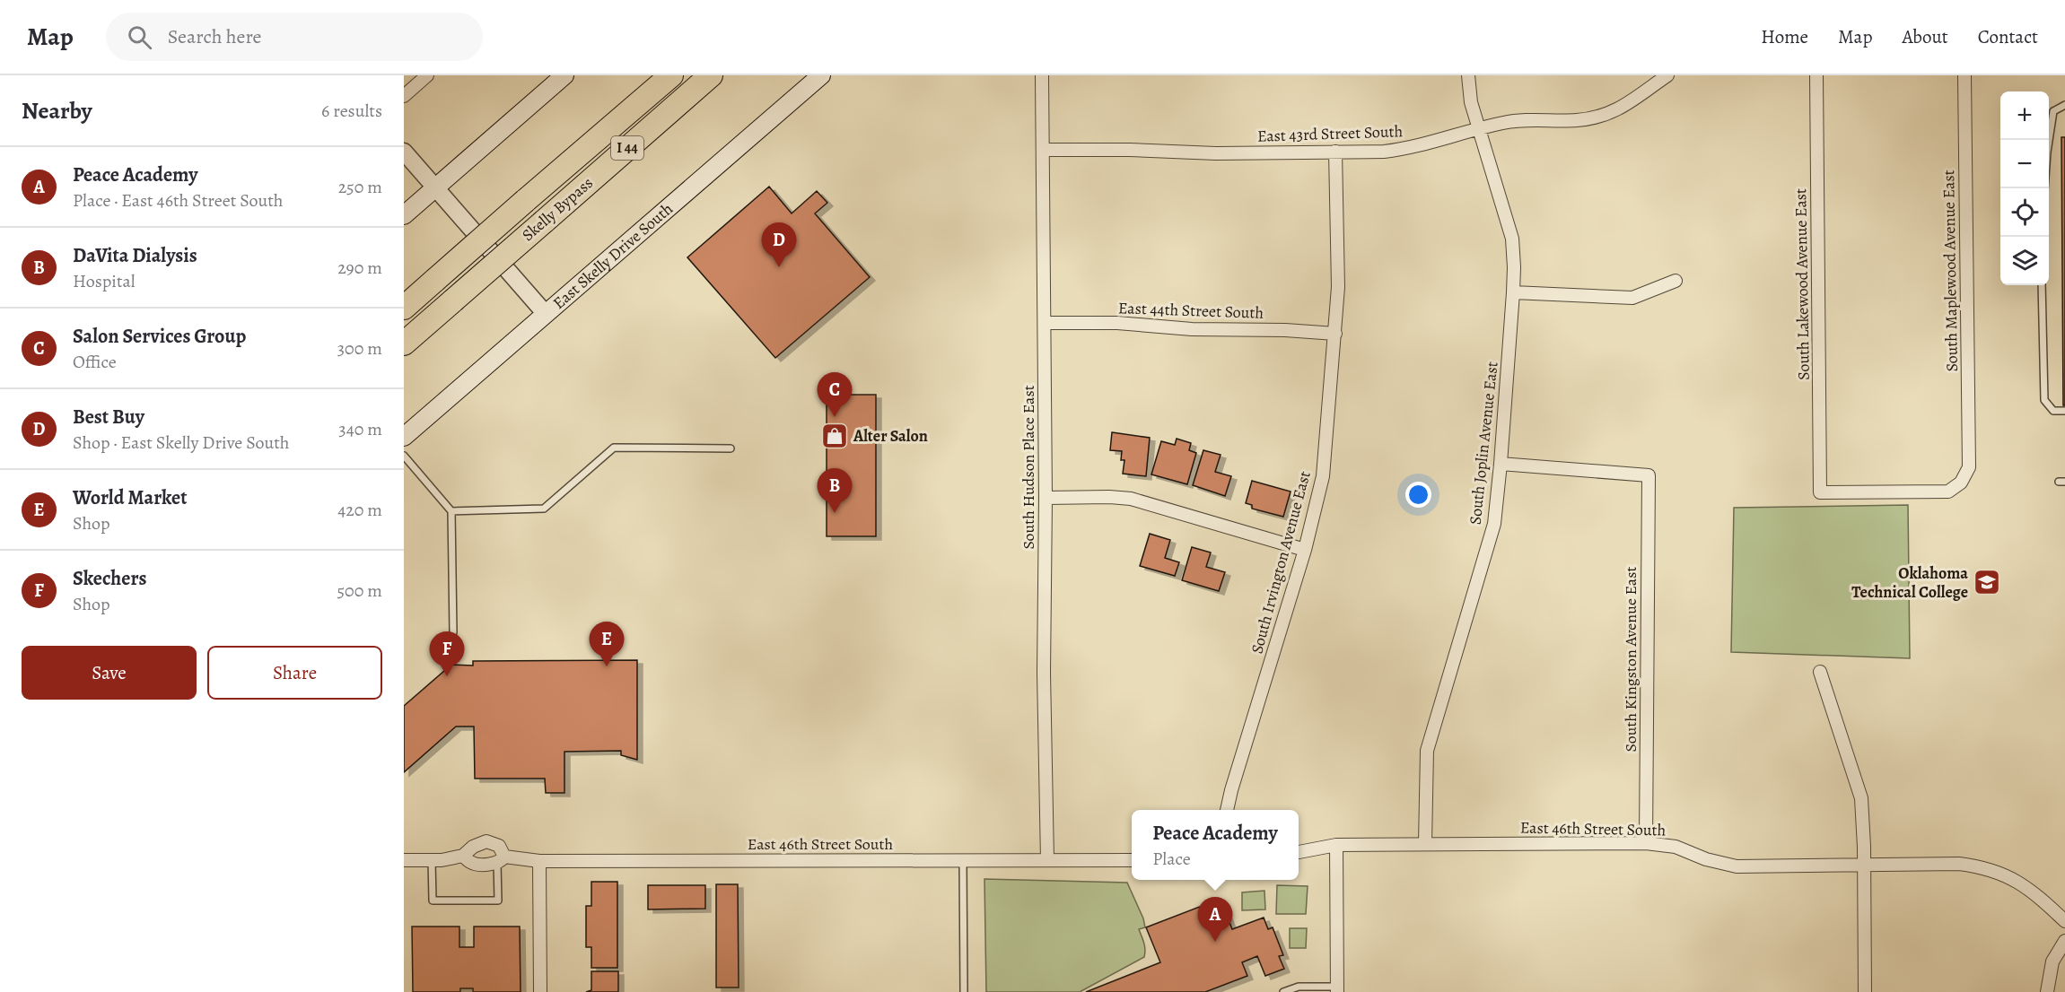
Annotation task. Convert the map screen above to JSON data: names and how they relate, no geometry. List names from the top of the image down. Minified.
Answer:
{"streets":{"highway":["I 44","Skelly Bypass"],"main road":["East Skelly Drive South"],"street":["East 43rd Street South","South Maplewood Avenue East","South Lakewood Avenue East","East 44th Street South","South Joplin Avenue East","South Hudson Place East","South Irvington Avenue East","South Kingston Avenue East","East 46th Street South"]},"crossings":[["East 43rd Street South","South Joplin Avenue East"],["East 43rd Street South","South Hudson Place East"],["East 43rd Street South","South Irvington Avenue East"],["South Maplewood Avenue East","South Lakewood Avenue East"],["East 44th Street South","South Hudson Place East"],["East 44th Street South","South Irvington Avenue East"],["South Joplin Avenue East","South Kingston Avenue East"],["South Joplin Avenue East","East 46th Street South"],["South Hudson Place East","East 46th Street South"],["South Kingston Avenue East","East 46th Street South"]],"places":{"shop":["Alter Salon"],"school or university":["Oklahoma Technical College"]},"page":{"header":"Map","search":"Search here","nav":["Home","Map","About","Contact"],"heading":["Nearby","6 results"],"map_buttons":["+","−"],"list":[{"mark":"A","name":"Peace Academy","note":"Place · East 46th Street South","value":"250 m"},{"mark":"B","name":"DaVita Dialysis","note":"Hospital","value":"290 m"},{"mark":"C","name":"Salon Services Group","note":"Office","value":"300 m"},{"mark":"D","name":"Best Buy","note":"Shop · East Skelly Drive South","value":"340 m"},{"mark":"E","name":"World Market","note":"Shop","value":"420 m"},{"mark":"F","name":"Skechers","note":"Shop","value":"500 m"}],"pins":["D","C","B","E","F","A"],"buttons":["Save","Share"],"popup":["Peace Academy","Place"]}}
